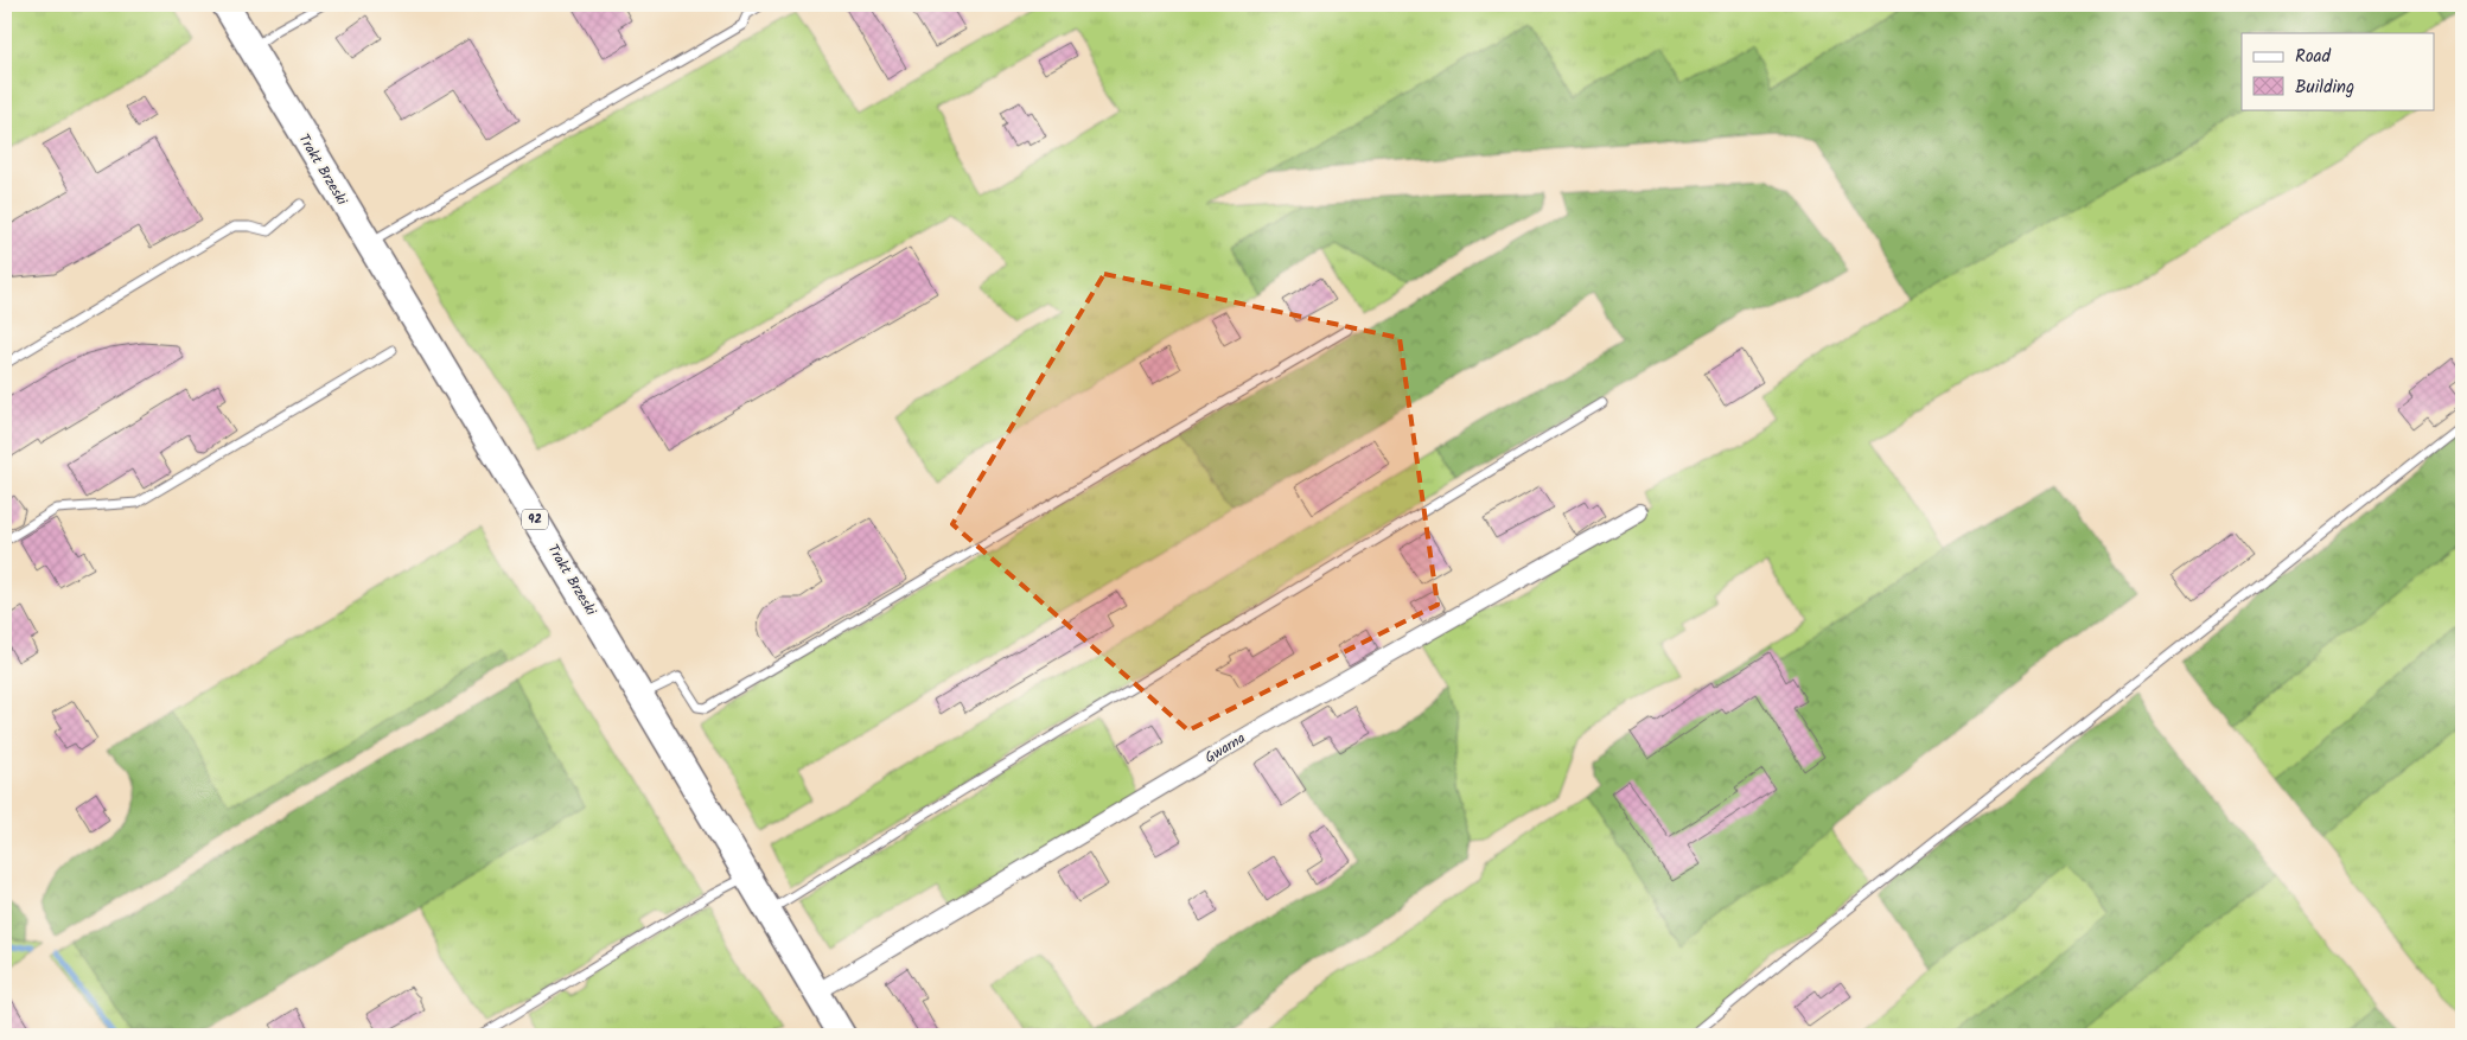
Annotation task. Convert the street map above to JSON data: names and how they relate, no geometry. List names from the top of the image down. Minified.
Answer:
{"streets":{"main road":["Trakt Brzeski","92"],"street":["Gwarna"]},"crossings":[["Trakt Brzeski","Gwarna"]],"legend":["Road","Building"]}
